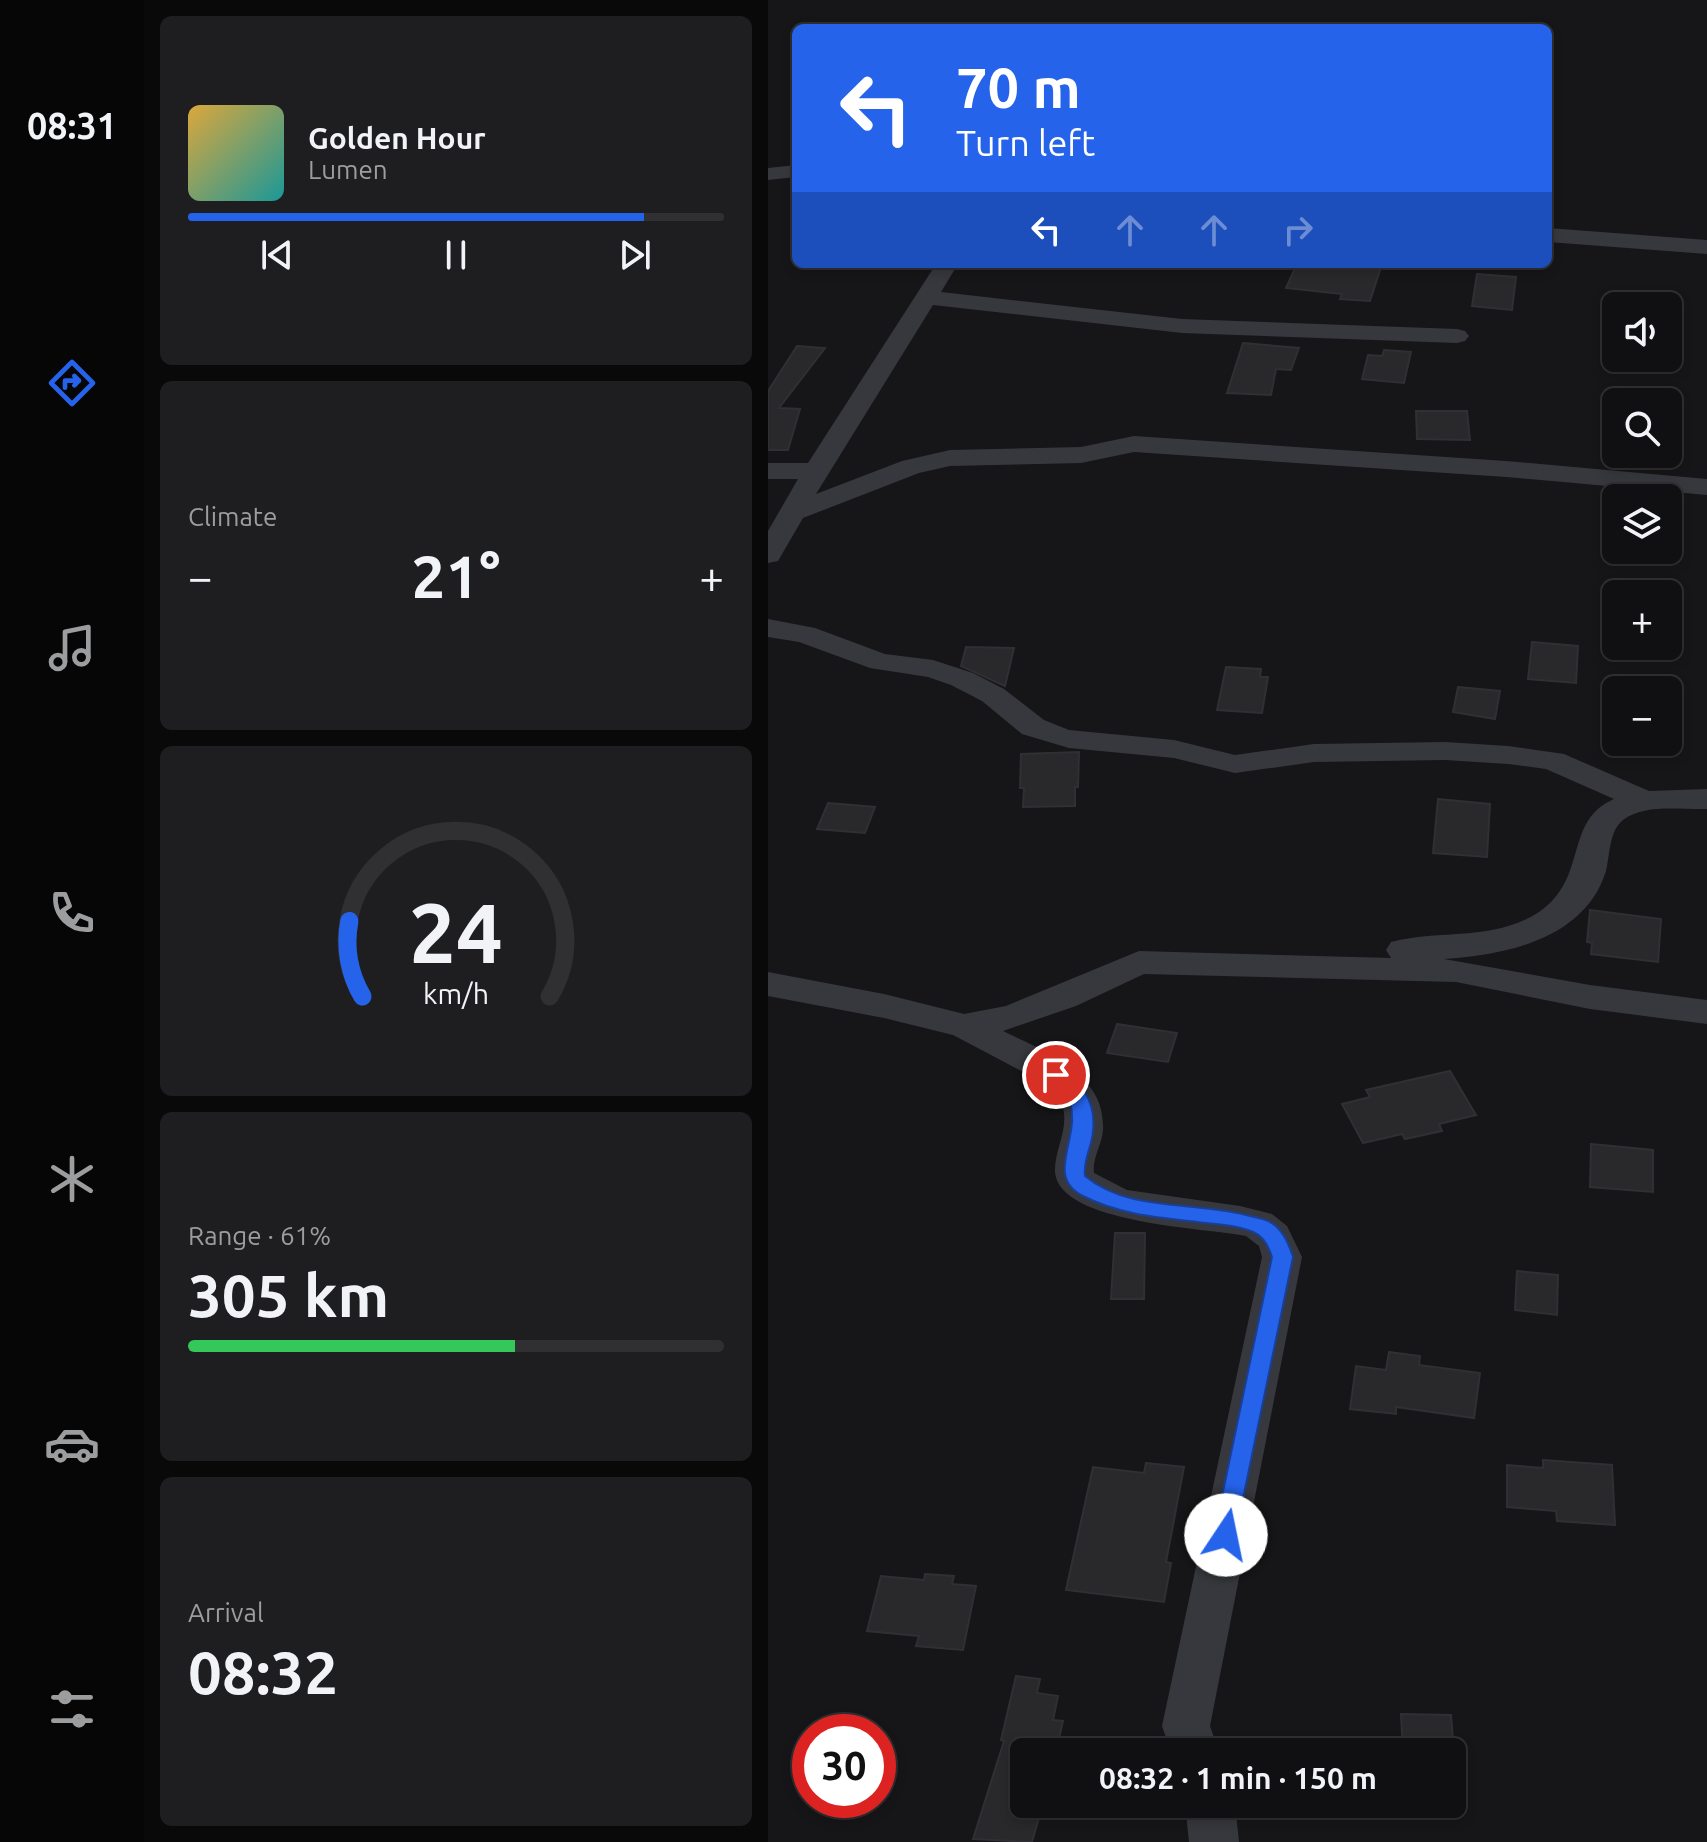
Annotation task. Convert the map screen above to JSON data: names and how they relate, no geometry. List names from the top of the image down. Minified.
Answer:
{"page":{"tabs":"08:31","turn":["70 m","Turn left"],"song":["Golden Hour","Lumen"],"map_buttons":["+","−"],"tile":["Climate",["Range · 61%","305 km"],["Arrival","08:32"]],"heat":["−","21°","+"],"limit":"30","trip":"08:32 · 1 min · 150 m","gauge":["24","km/h"]}}
